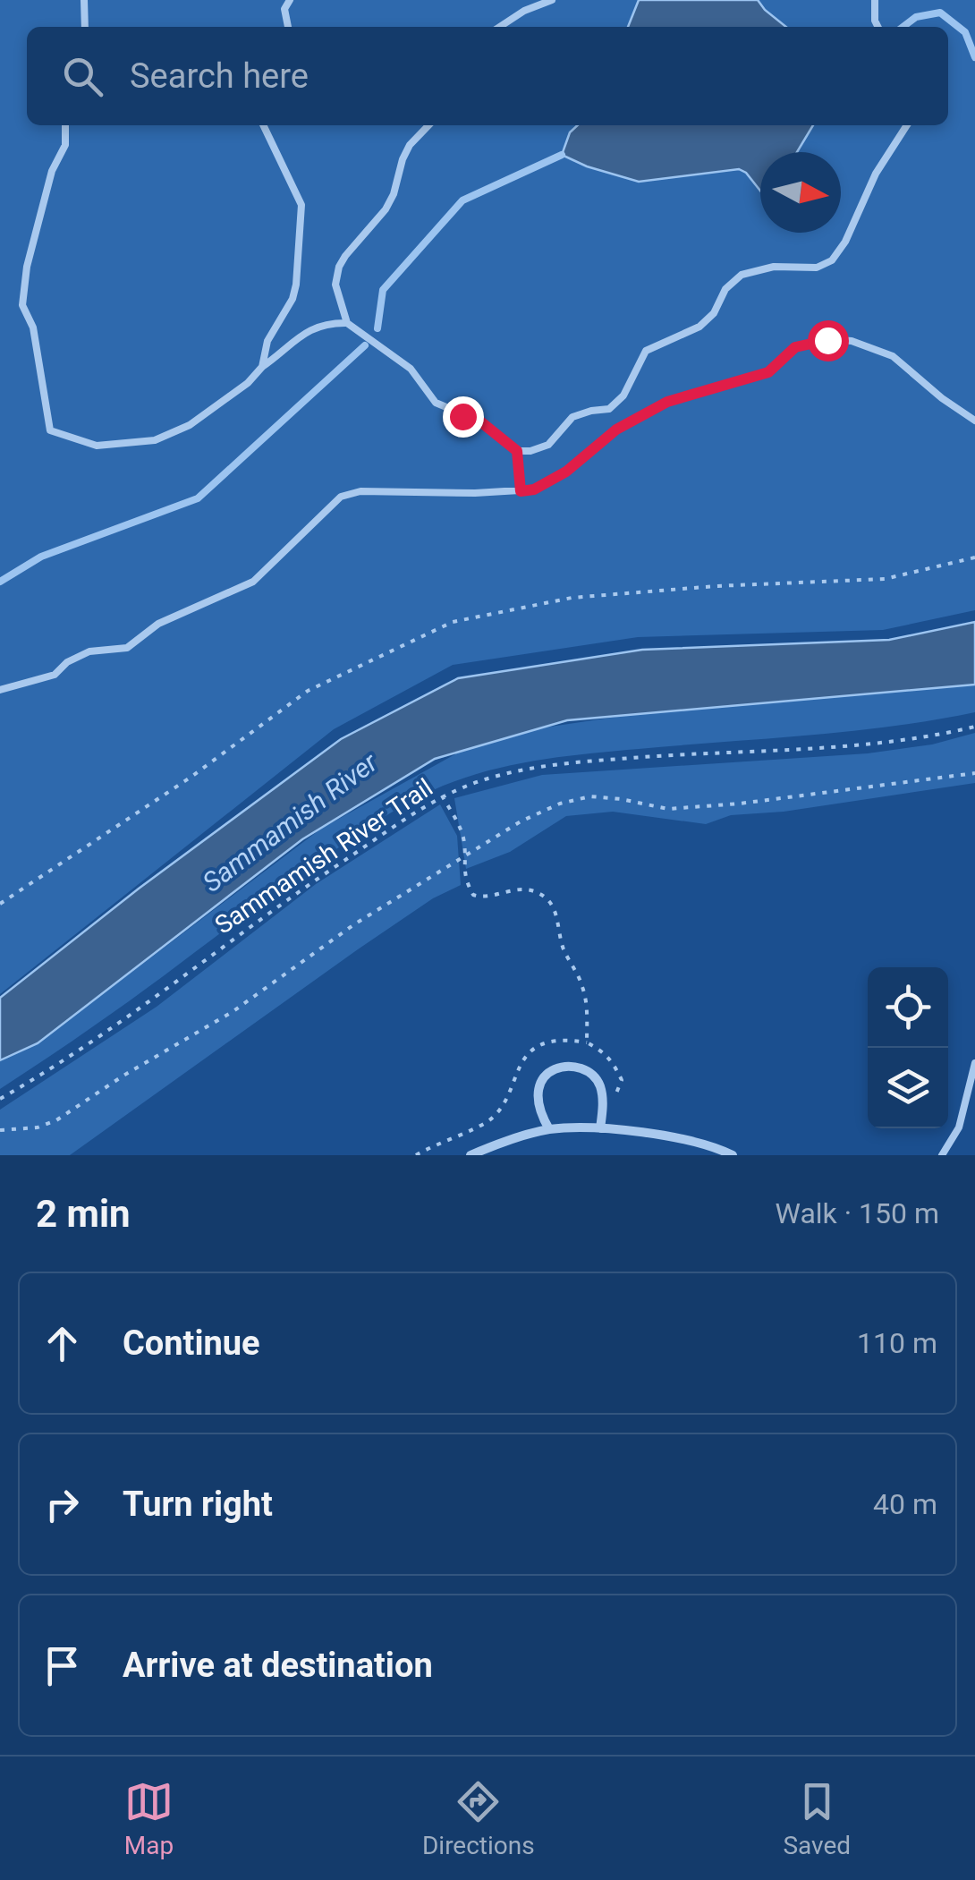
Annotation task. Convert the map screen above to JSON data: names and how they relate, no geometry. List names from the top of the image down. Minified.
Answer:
{"streets":{"path":["Sammamish River Trail"]},"water":["Sammamish River"],"north":"right","page":{"search":"Search here","heading":["2 min","Walk · 150 m"],"list":[["Continue","110 m"],["Turn right","40 m"],"Arrive at destination"],"nav":["Map","Directions","Saved"]}}
